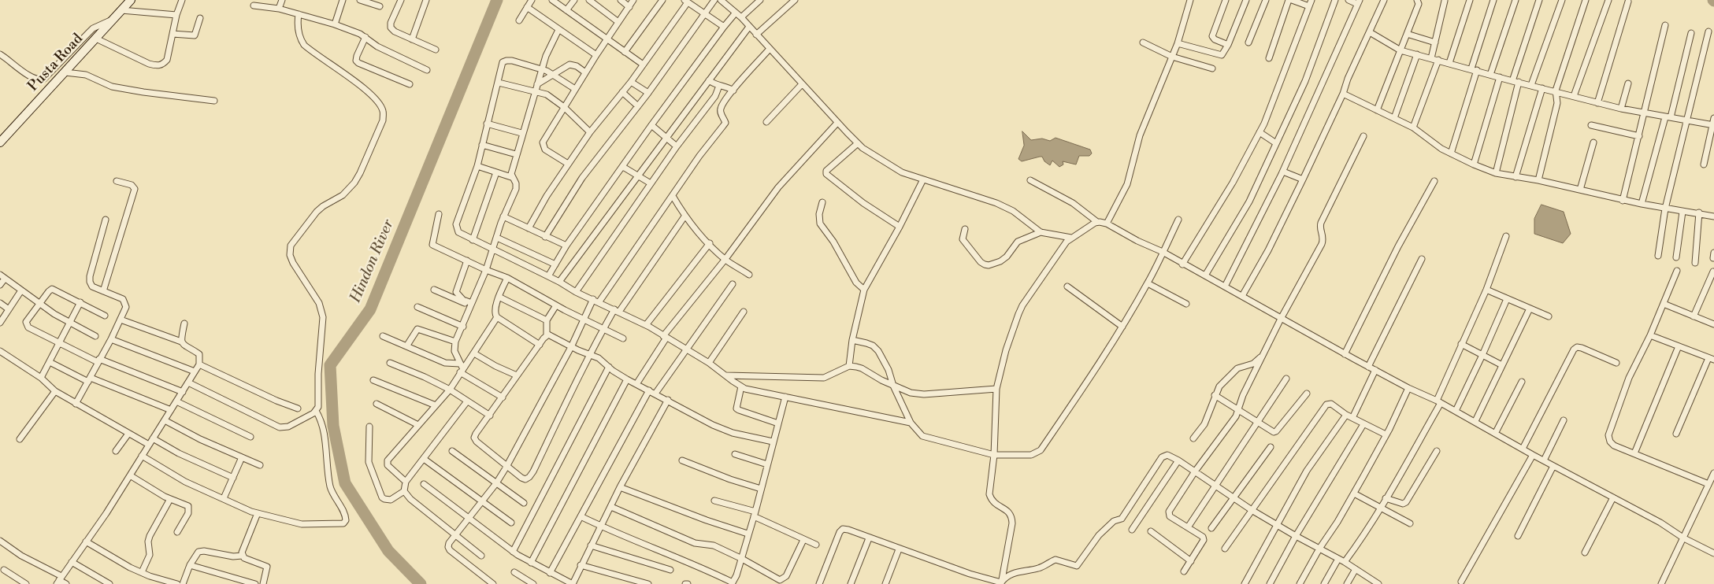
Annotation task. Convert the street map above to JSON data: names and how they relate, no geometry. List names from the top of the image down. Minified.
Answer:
{"streets":{"street":["Pusta Road"]},"water":["Hindon River"]}
